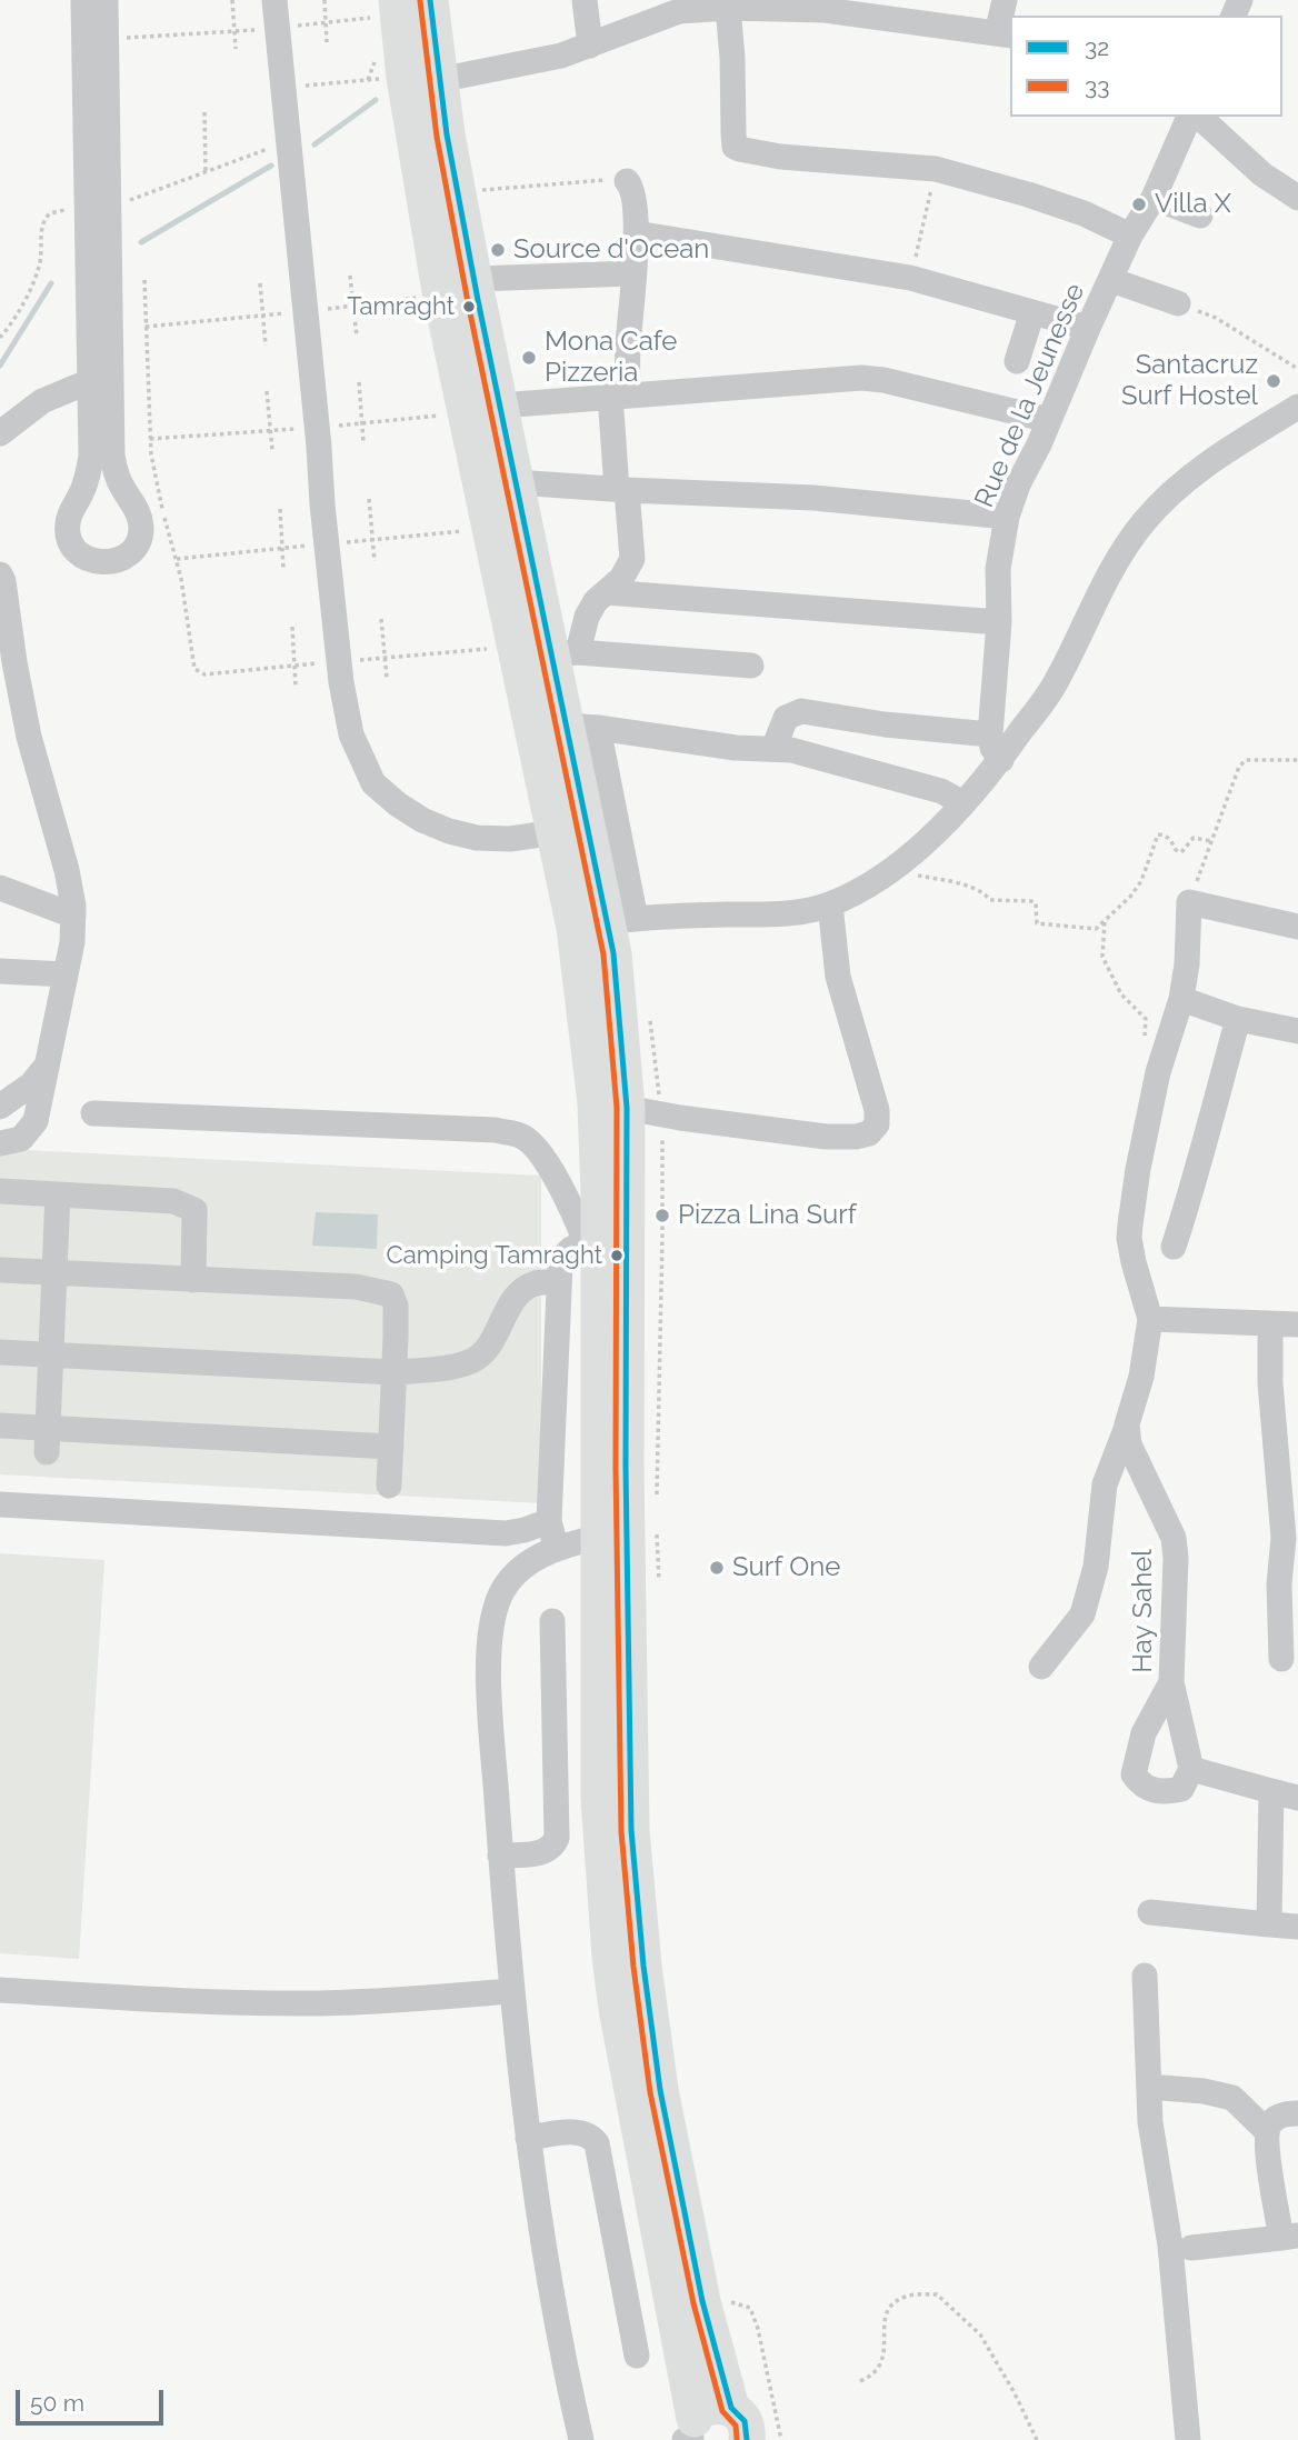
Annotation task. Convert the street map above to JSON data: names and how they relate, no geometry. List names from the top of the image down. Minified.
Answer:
{"streets":{"street":["Rue de la Jeunesse","Hay Sahel"]},"places":["Villa X","Source d'Ocean","Tamraght","Mona Cafe Pizzeria","Santacruz Surf Hostel","Pizza Lina Surf","Camping Tamraght","Surf One"],"lines":["transit line 32","transit line 33"],"legend":["32","33"],"scale_bar":"50 m"}
